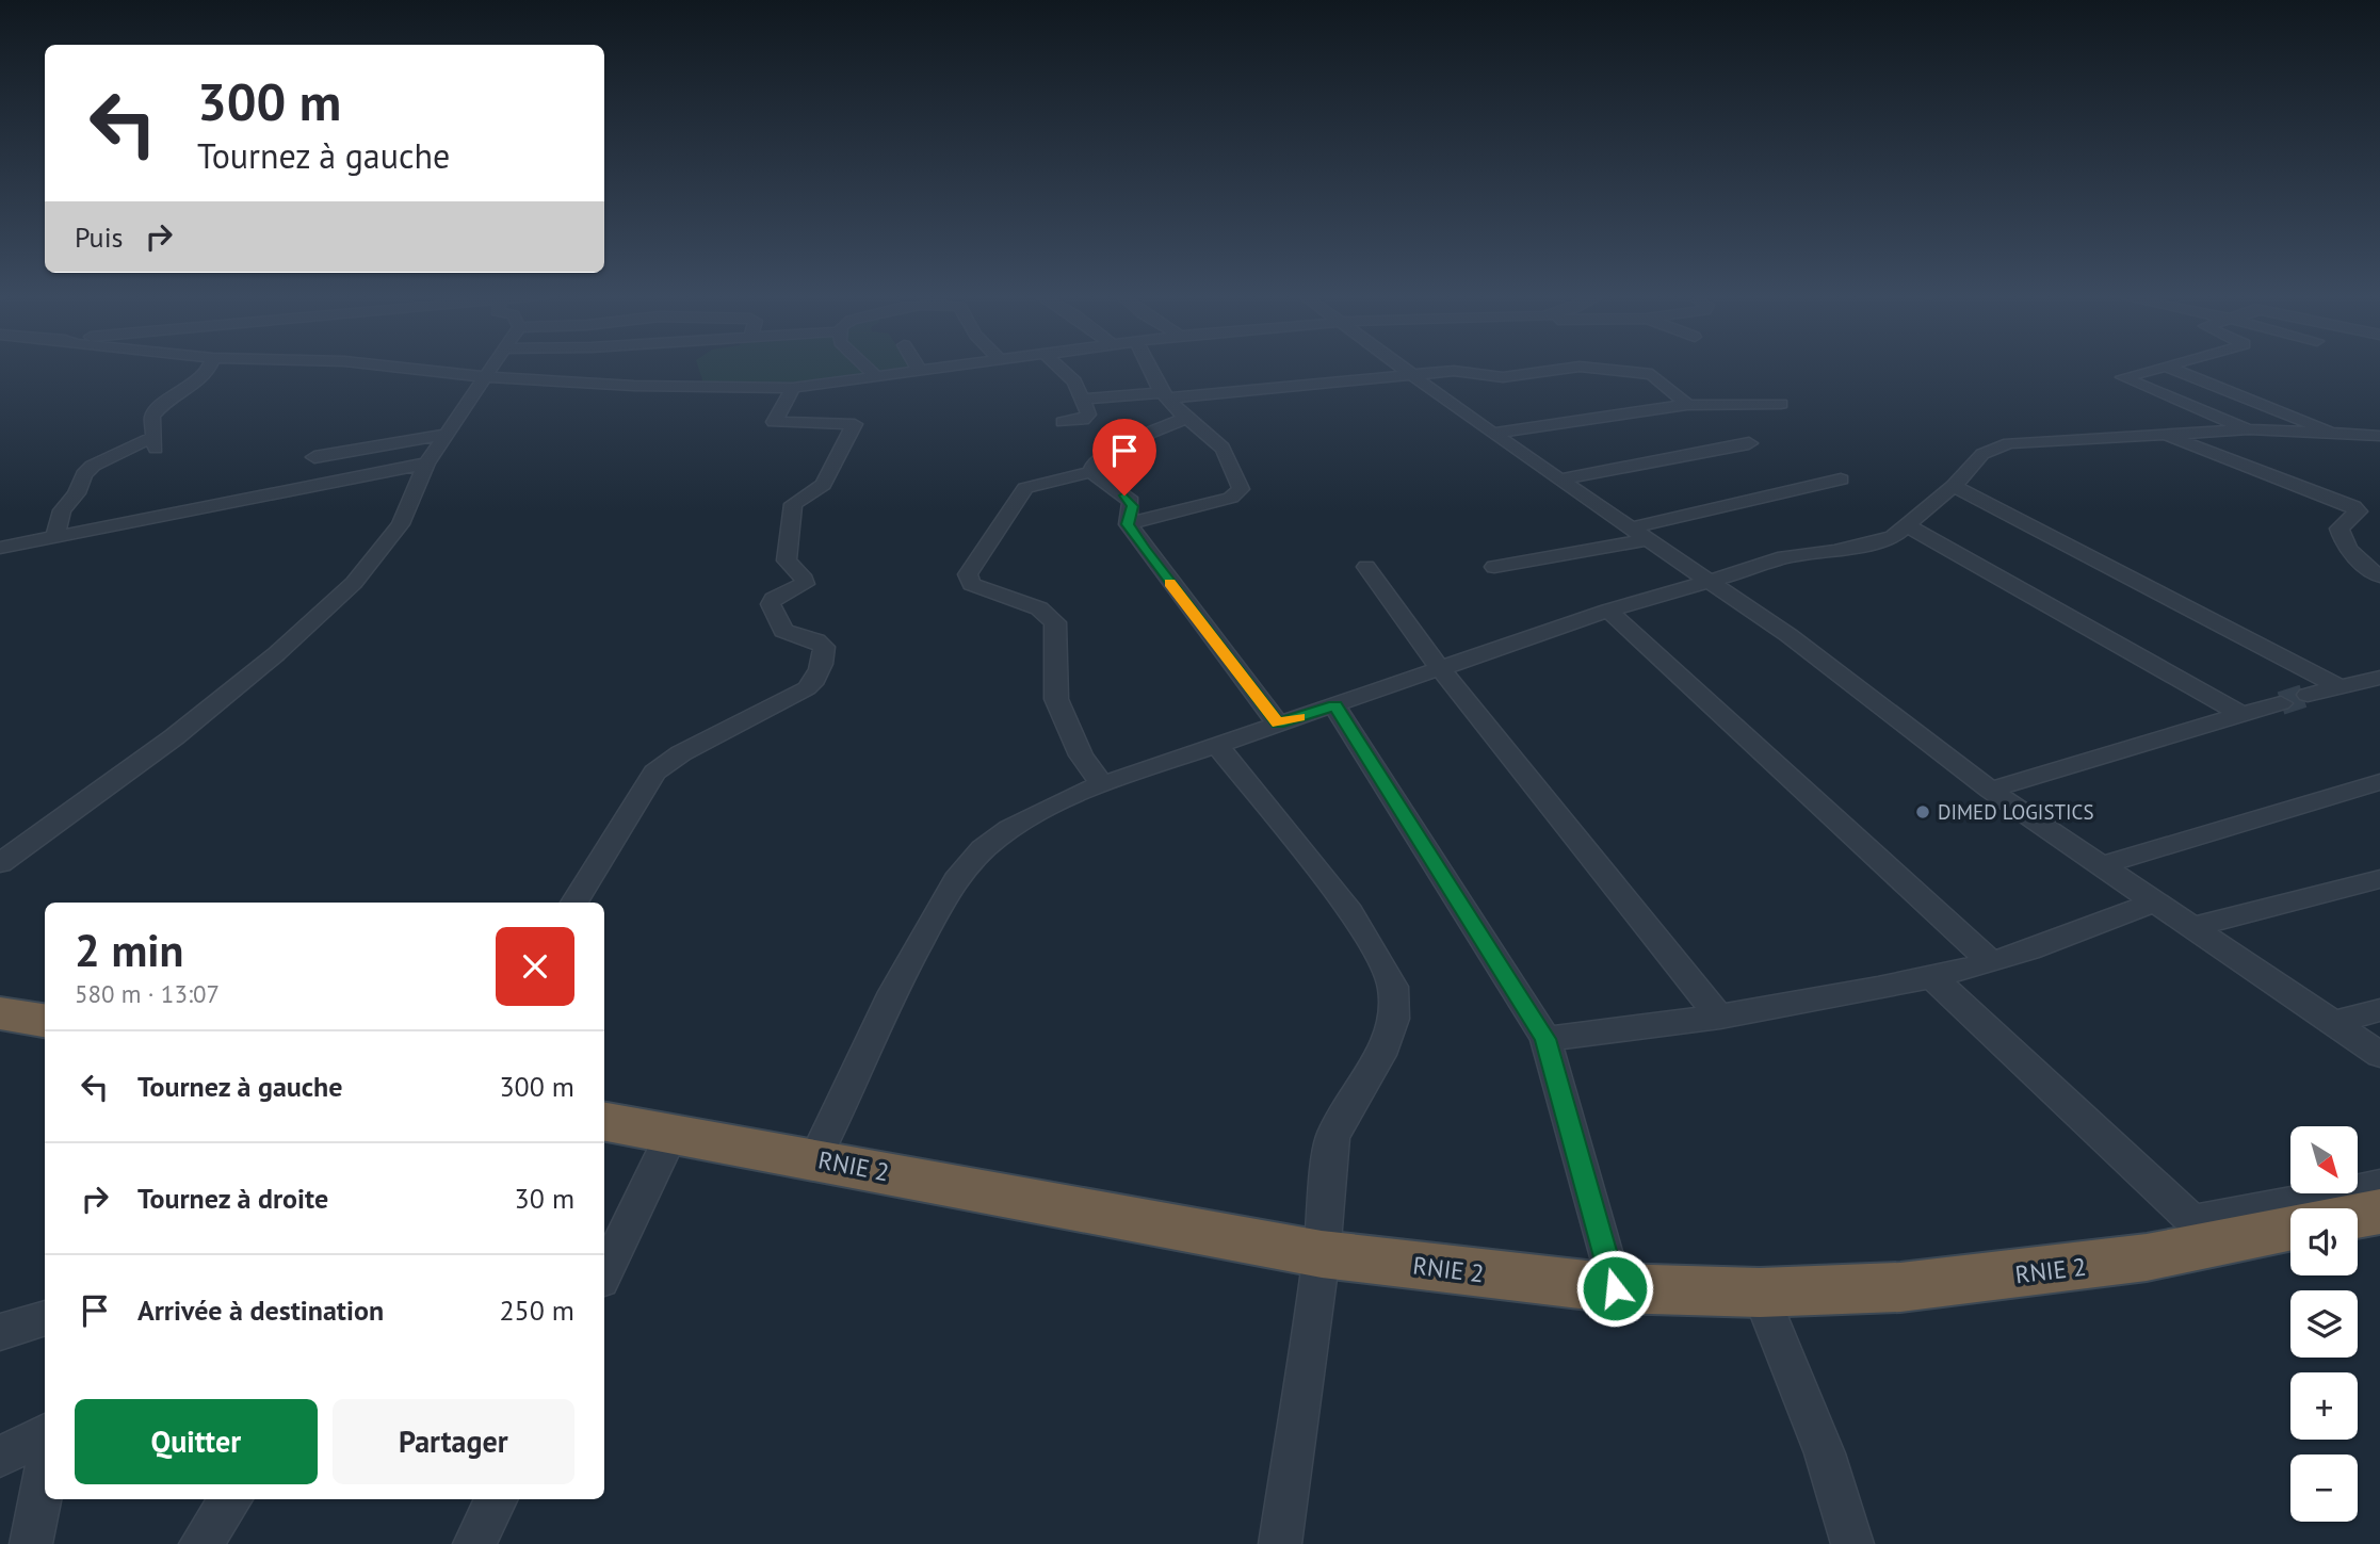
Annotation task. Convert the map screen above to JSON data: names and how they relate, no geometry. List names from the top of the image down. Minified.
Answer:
{"streets":{"highway":["RNIE 2"]},"places":["DIMED LOGISTICS"],"north":"bottom right","page":{"turn":["300 m","Tournez à gauche"],"then":"Puis","heading":["2 min","580 m · 13:07"],"list":[{"name":"Tournez à gauche","value":"300 m"},{"name":"Tournez à droite","value":"30 m"},{"name":"Arrivée à destination","value":"250 m"}],"map_buttons":["+","−"],"buttons":["Quitter","Partager"]}}
